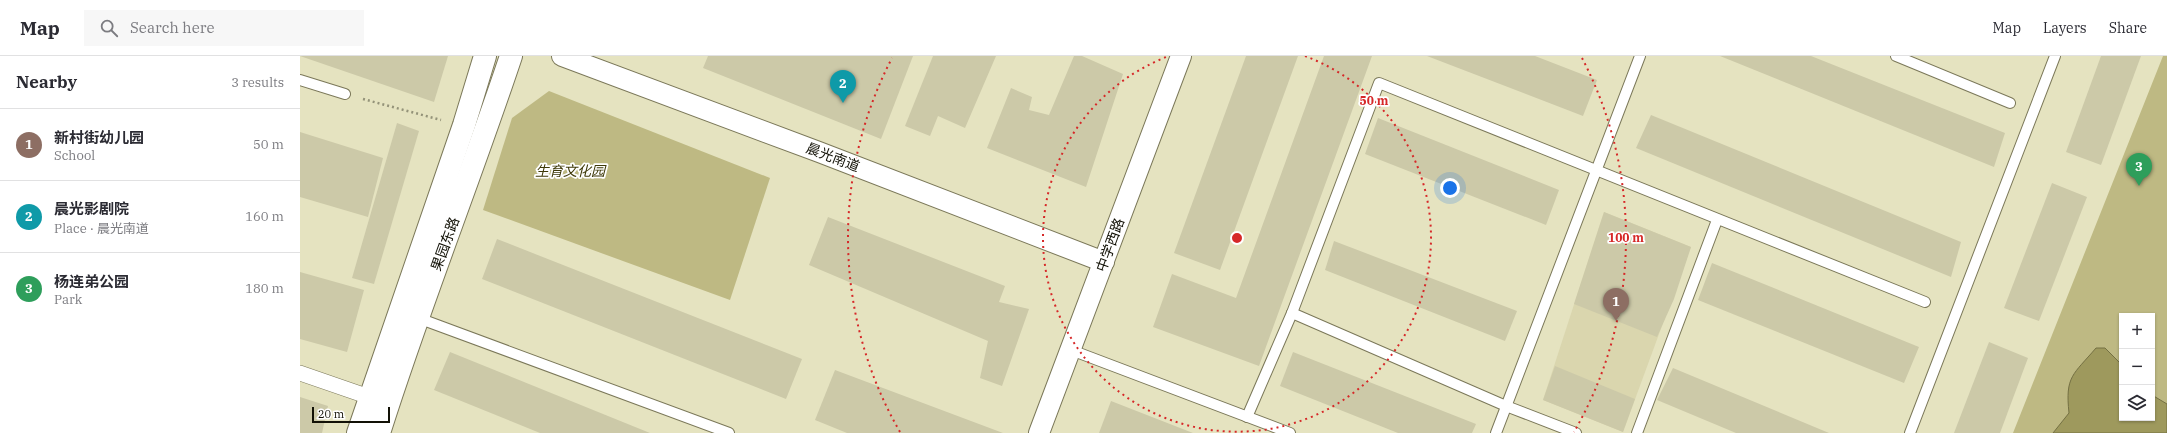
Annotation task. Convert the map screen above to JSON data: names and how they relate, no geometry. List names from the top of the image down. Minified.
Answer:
{"streets":{"street":["晨光南道","果园东路","中学西路"]},"crossings":[["晨光南道","中学西路"]],"parks":["生育文化园"],"scale_bar":"20 m","page":{"header":"Map","search":"Search here","nav":["Map","Layers","Share"],"heading":["Nearby","3 results"],"pins":["2","3","1"],"list":[{"mark":"1","name":"新村街幼儿园","note":"School","value":"50 m"},{"mark":"2","name":"晨光影剧院","note":"Place · 晨光南道","value":"160 m"},{"mark":"3","name":"杨连弟公园","note":"Park","value":"180 m"}],"map_buttons":["+","−"],"scale":"20 m"},"rings":["50 m","100 m"]}
